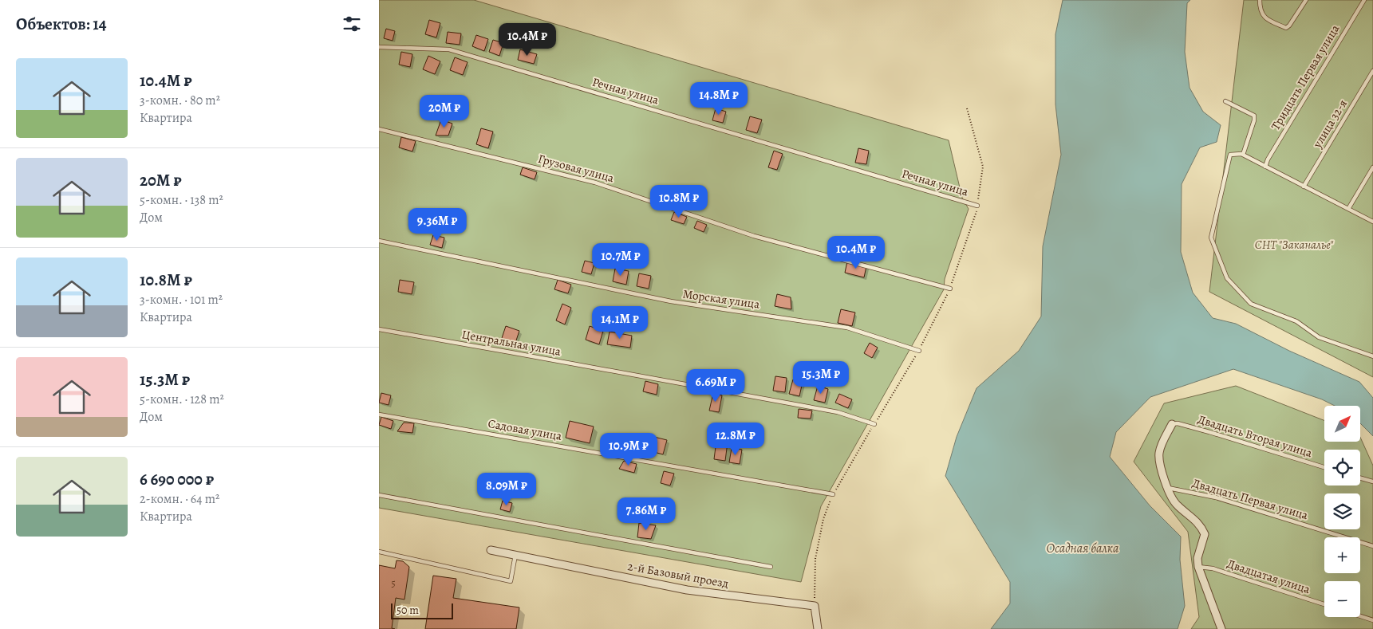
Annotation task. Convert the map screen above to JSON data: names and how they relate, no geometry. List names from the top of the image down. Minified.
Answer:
{"streets":{"street":["2-й Базовый проезд"],"lane":["Тридцать Первая улица","Речная улица","улица 32-я","Грузовая улица","Морская улица","Центральная улица","Садовая улица","Двадцать Вторая улица","Двадцать Первая улица","Двадцатая улица"]},"water":["Осадная балка"],"parks":["СНТ \"Заканалье\""],"house_numbers":["5"],"scale_bar":"50 m","north":"top right","page":{"heading":"Объектов: 14","price":["10.4M ₽","14.8M ₽","20M ₽","10.8M ₽","9.36M ₽","10.4M ₽","10.7M ₽","14.1M ₽","15.3M ₽","6.69M ₽","12.8M ₽","10.9M ₽","8.09M ₽","7.86M ₽"],"list":[{"name":"10.4M ₽","note":"3-комн. · 80 m² · Квартира"},{"name":"20M ₽","note":"5-комн. · 138 m² · Дом"},{"name":"10.8M ₽","note":"3-комн. · 101 m² · Квартира"},{"name":"15.3M ₽","note":"5-комн. · 128 m² · Дом"},{"name":"6 690 000 ₽","note":"2-комн. · 64 m² · Квартира"}],"map_buttons":["+","−"],"scale":"50 m"}}
